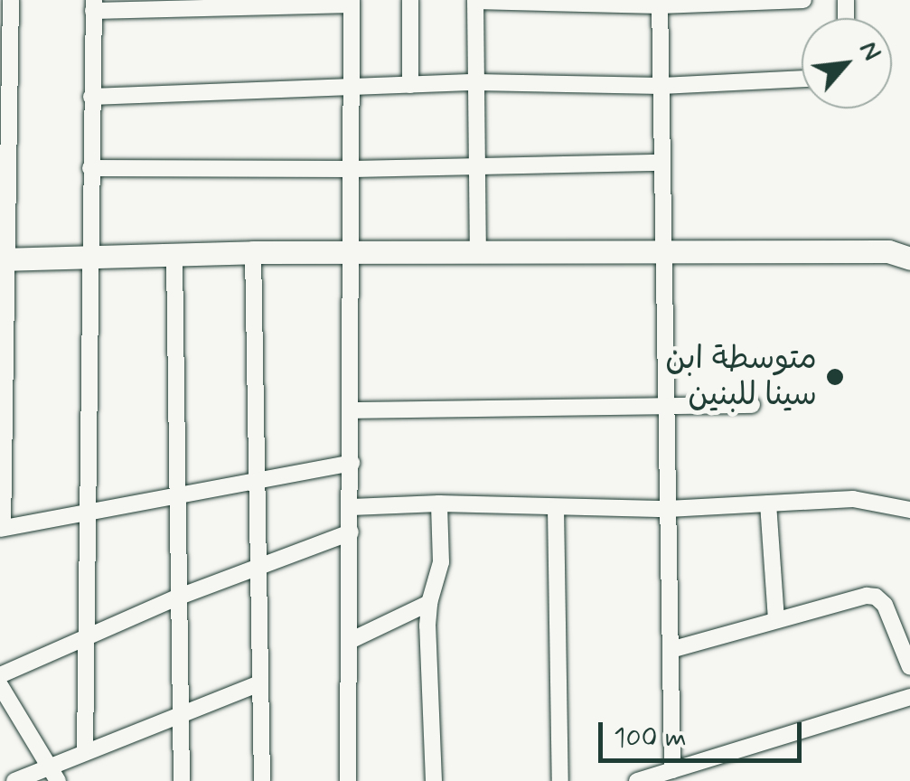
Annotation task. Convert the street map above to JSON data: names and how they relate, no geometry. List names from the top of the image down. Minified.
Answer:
{"places":["متوسطة ابن سينا للبنين"],"scale_bar":"100 m","north":"top right"}
